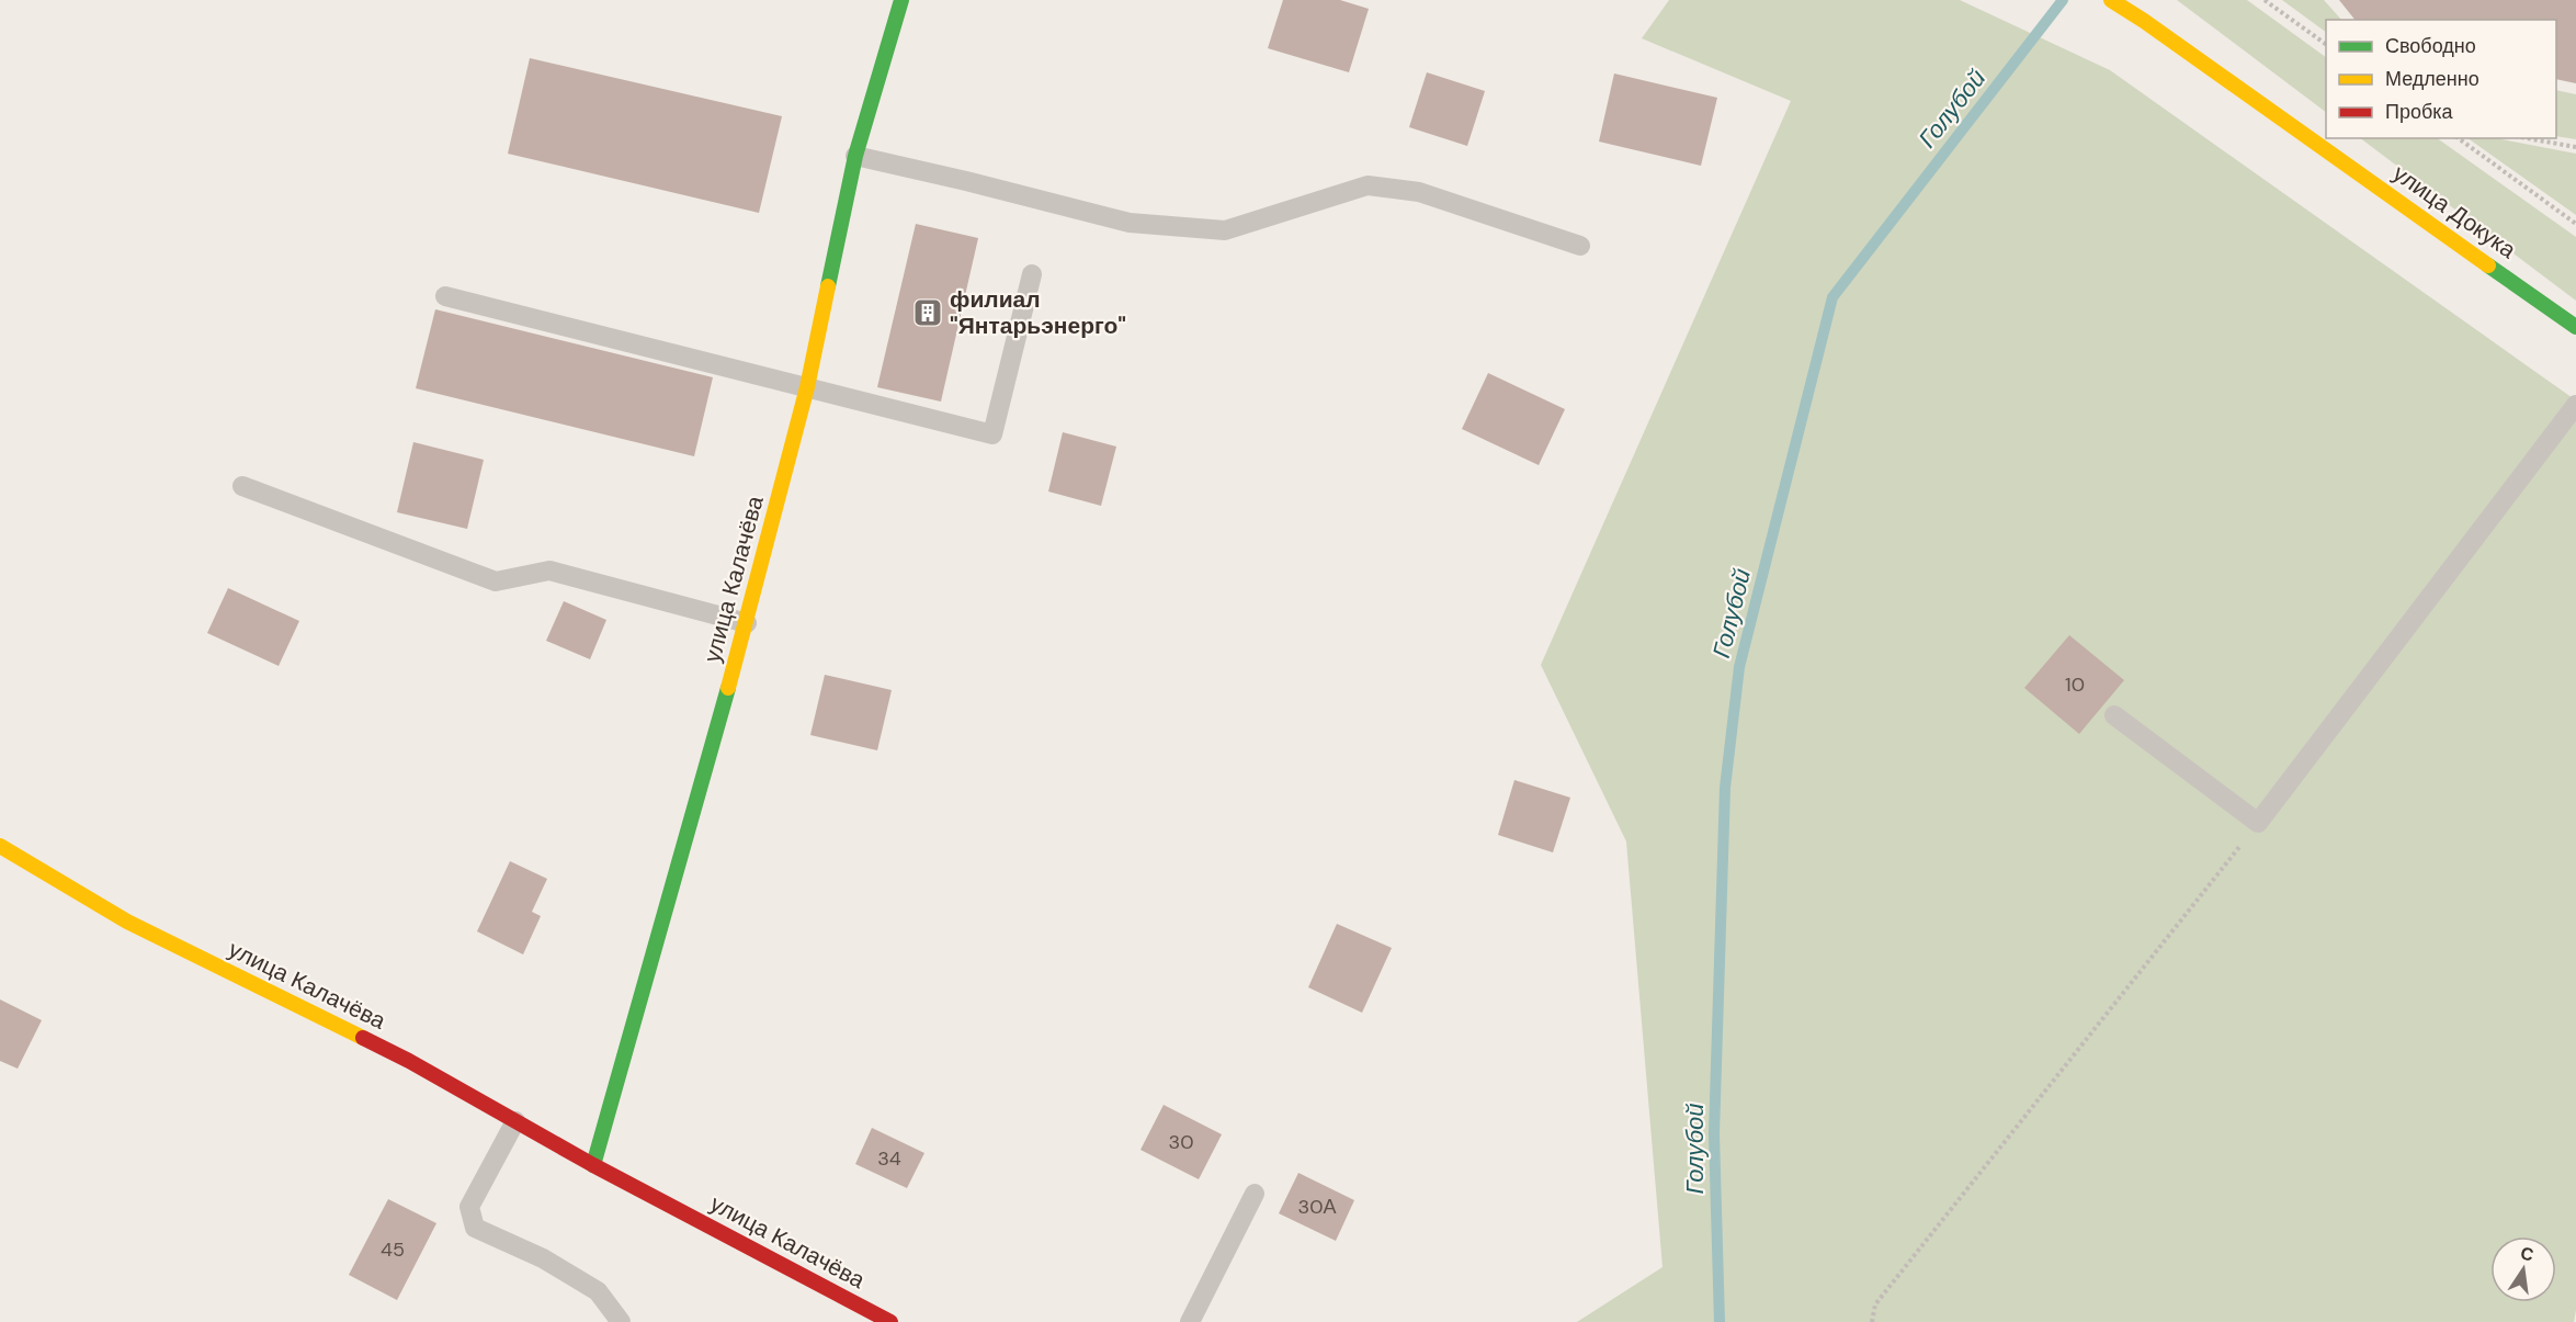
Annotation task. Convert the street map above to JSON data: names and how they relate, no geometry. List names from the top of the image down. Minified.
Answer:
{"streets":{"street":["улица Докука","улица Калачёва"]},"water":["Голубой"],"places":{"building":["филиал \"Янтарьэнерго\""]},"house_numbers":["10","30","34","30А","45"],"legend":["Свободно","Медленно","Пробка"],"north":"top"}
